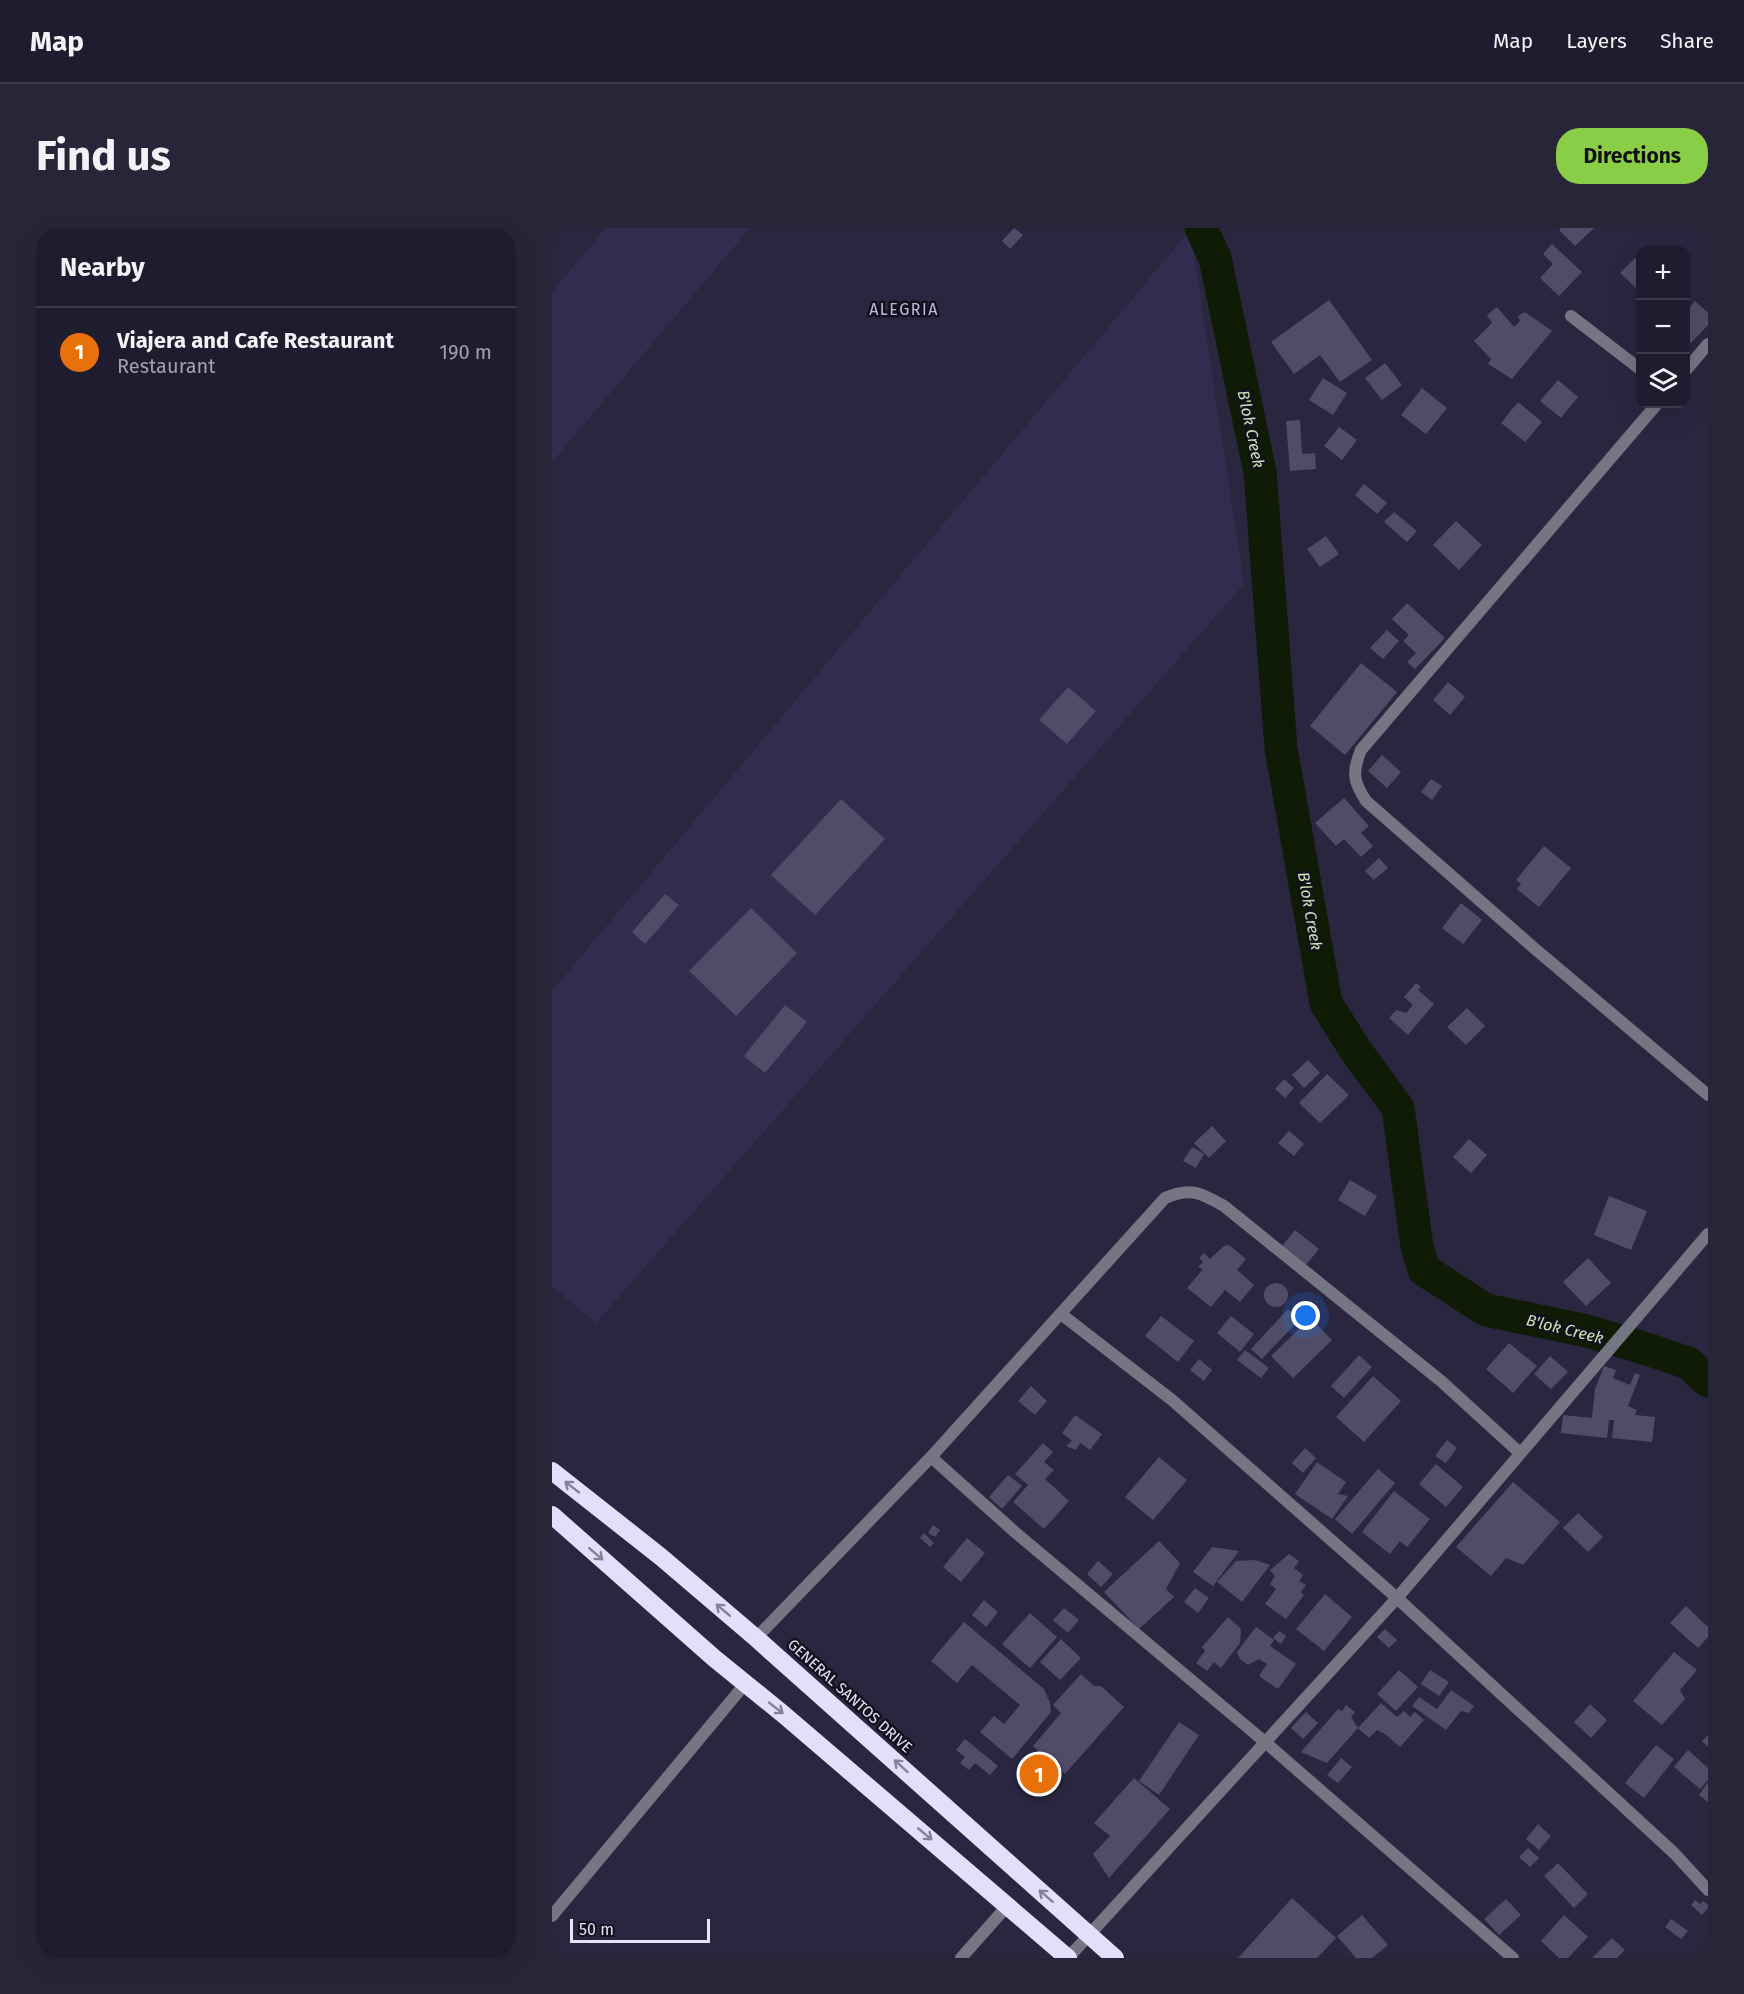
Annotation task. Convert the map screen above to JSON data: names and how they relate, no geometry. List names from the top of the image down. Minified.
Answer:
{"streets":{"highway":["GENERAL SANTOS DRIVE"]},"districts":["ALEGRIA"],"water":["B'lok Creek"],"scale_bar":"50 m","page":{"header":"Map","nav":["Map","Layers","Share"],"buttons":"Directions","title":"Find us","heading":"Nearby","map_buttons":["+","−"],"list":[{"mark":"1","name":"Viajera and Cafe Restaurant","note":"Restaurant","value":"190 m"}],"pins":"1","scale":"50 m"}}
